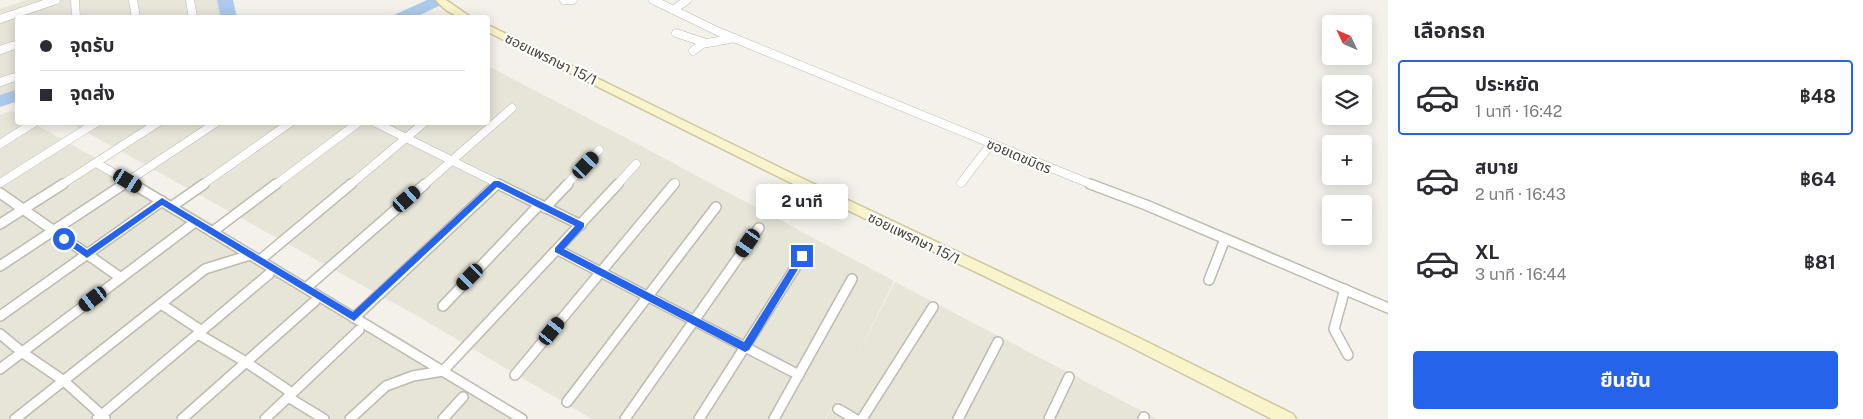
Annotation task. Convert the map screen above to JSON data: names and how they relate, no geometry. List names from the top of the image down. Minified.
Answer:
{"streets":{"street":["ซอยแพรกษา 15/1","ซอยเดชมิตร"]},"north":"top left","page":{"heading":"เลือกรถ","map_buttons":["+","−"],"banner":["จุดรับ","จุดส่ง"],"list":[{"name":"ประหยัด","note":"1 นาที · 16:42","value":"฿48"},{"name":"สบาย","note":"2 นาที · 16:43","value":"฿64"},{"name":"XL","note":"3 นาที · 16:44","value":"฿81"}],"bubble":"2 นาที","buttons":"ยืนยัน"}}
